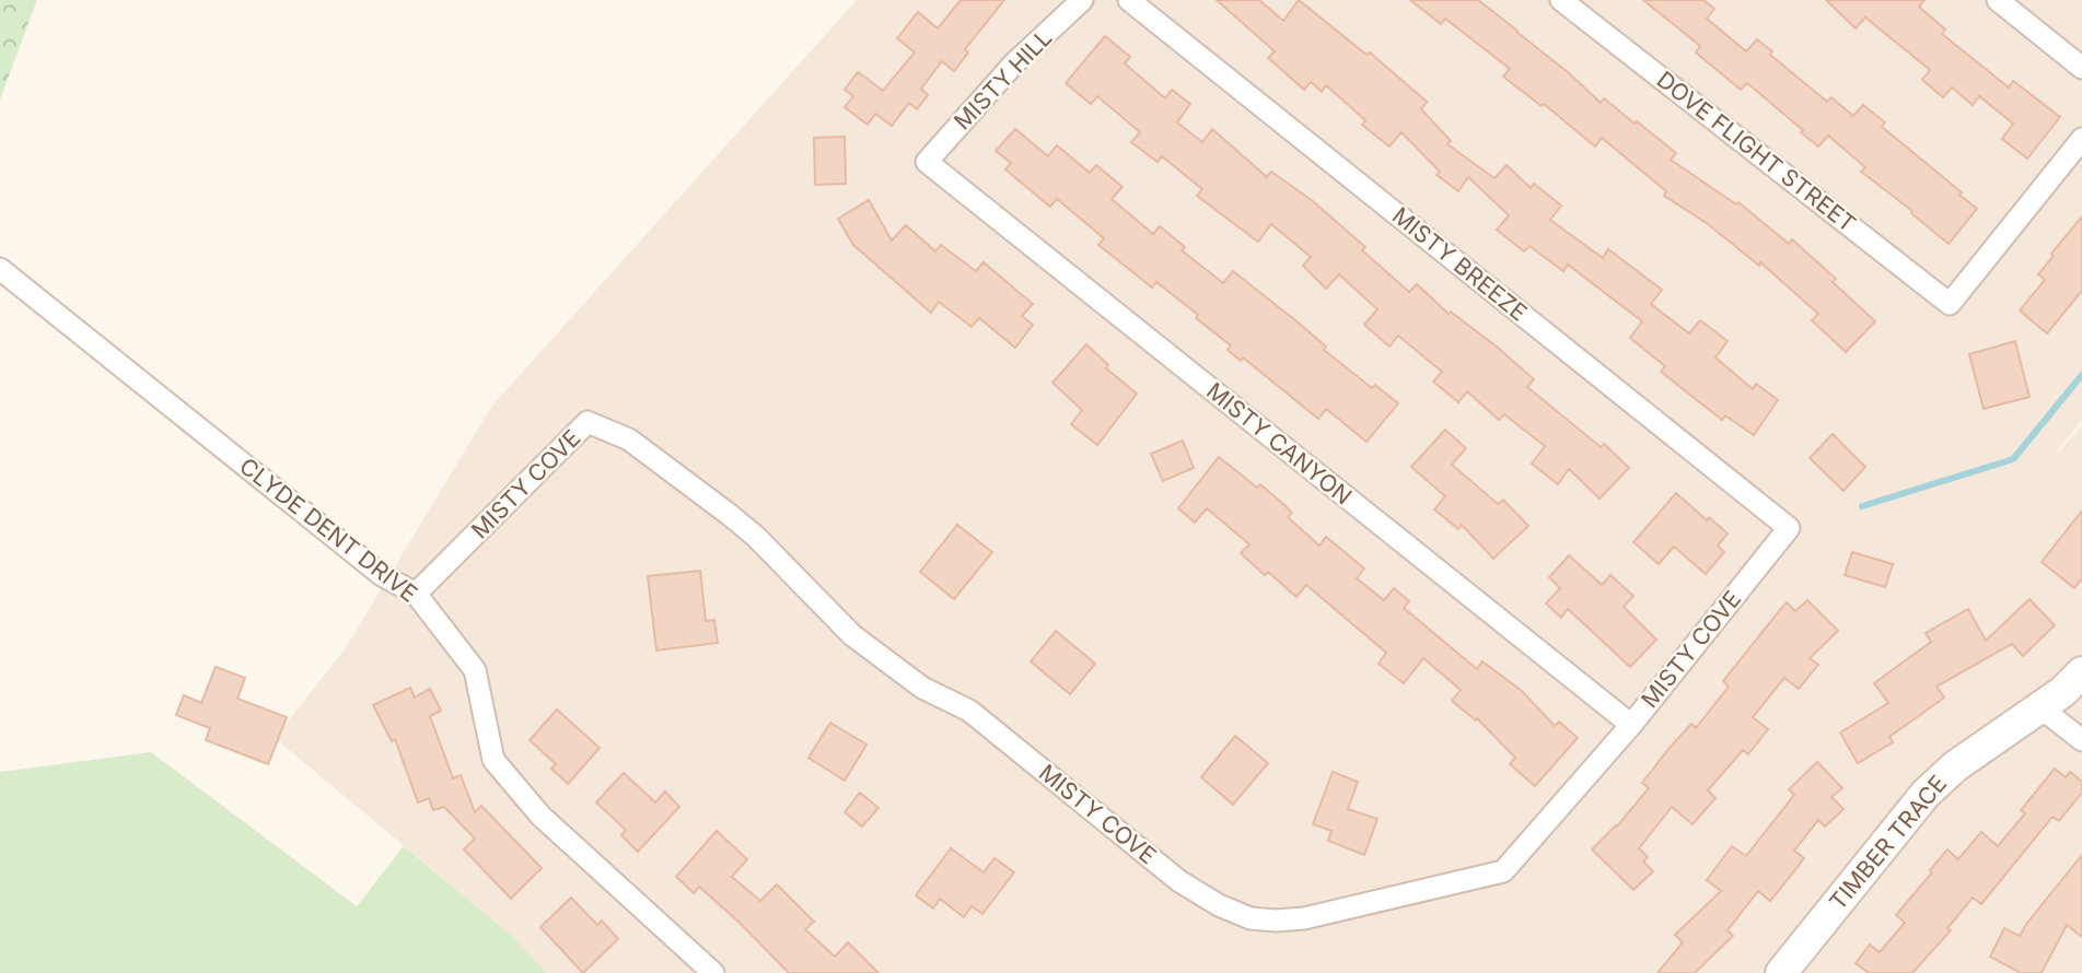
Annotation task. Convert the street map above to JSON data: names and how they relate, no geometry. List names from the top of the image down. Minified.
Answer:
{"streets":{"street":["MISTY HILL","DOVE FLIGHT STREET","MISTY BREEZE","MISTY CANYON","MISTY COVE","CLYDE DENT DRIVE","TIMBER TRACE"]},"crossings":[["MISTY HILL","MISTY CANYON"],["MISTY BREEZE","MISTY COVE"],["MISTY CANYON","MISTY COVE"],["MISTY COVE","CLYDE DENT DRIVE"]]}
